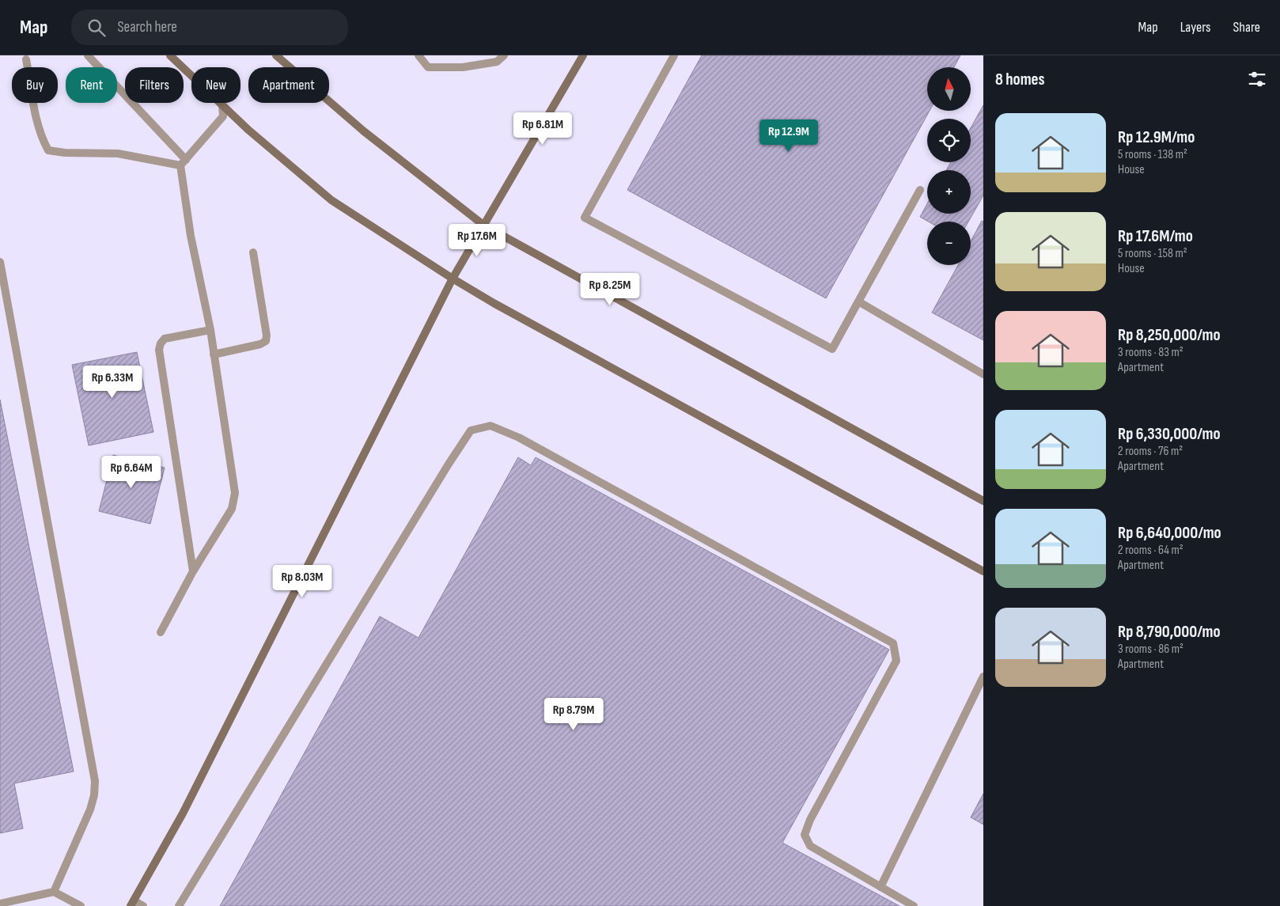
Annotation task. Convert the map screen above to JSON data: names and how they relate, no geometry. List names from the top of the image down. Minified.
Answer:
{"north":"top","page":{"header":"Map","search":"Search here","nav":["Map","Layers","Share"],"heading":"8 homes","map_buttons":["+","−"],"chip":["Buy","Rent","Filters","New","Apartment"],"list":[{"name":"Rp 12.9M/mo","note":"5 rooms · 138 m² · House"},{"name":"Rp 17.6M/mo","note":"5 rooms · 158 m² · House"},{"name":"Rp 8,250,000/mo","note":"3 rooms · 83 m² · Apartment"},{"name":"Rp 6,330,000/mo","note":"2 rooms · 76 m² · Apartment"},{"name":"Rp 6,640,000/mo","note":"2 rooms · 64 m² · Apartment"},{"name":"Rp 8,790,000/mo","note":"3 rooms · 86 m² · Apartment"}],"price":["Rp 6.81M","Rp 12.9M","Rp 17.6M","Rp 8.25M","Rp 6.33M","Rp 6.64M","Rp 8.03M","Rp 8.79M"]}}
